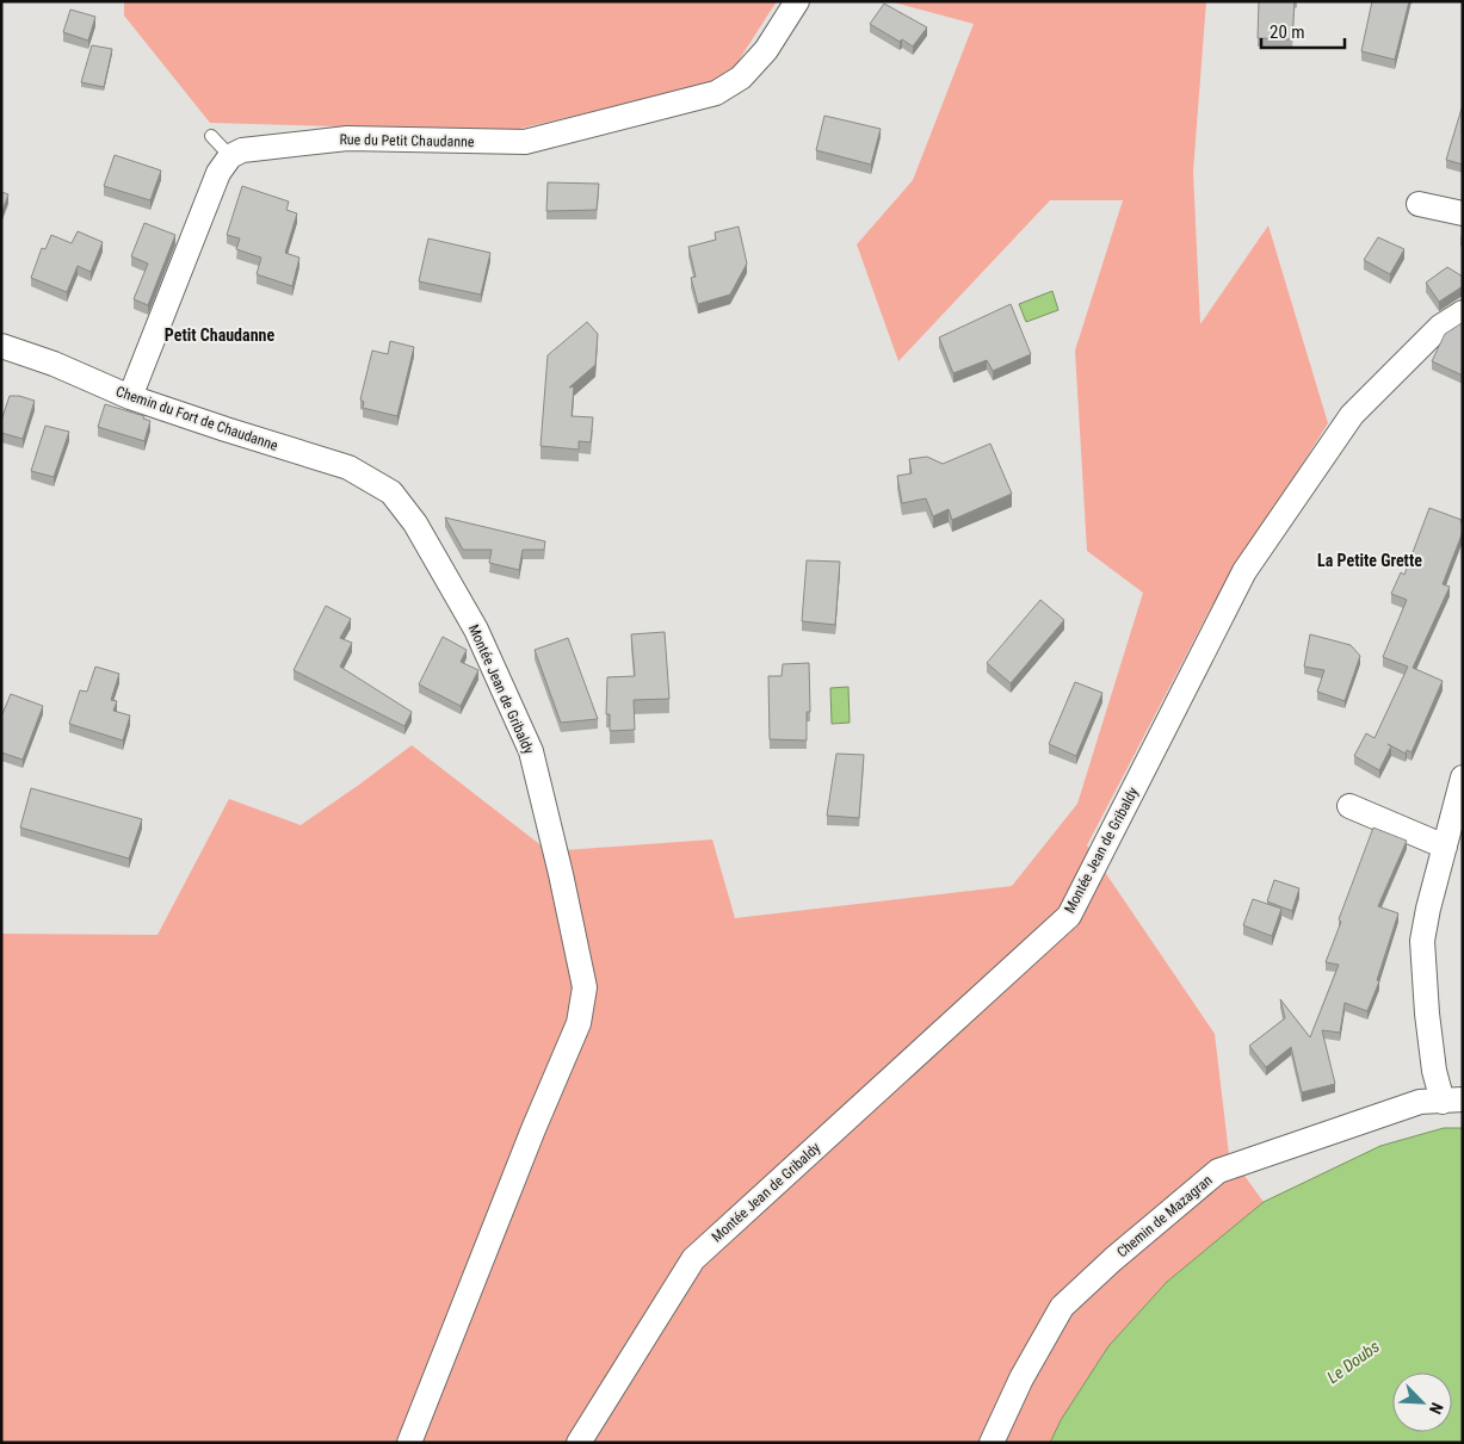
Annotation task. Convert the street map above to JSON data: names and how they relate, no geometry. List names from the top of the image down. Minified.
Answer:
{"streets":{"street":["Rue du Petit Chaudanne","Chemin du Fort de Chaudanne","Montée Jean de Gribaldy","Chemin de Mazagran"]},"crossings":[["Chemin du Fort de Chaudanne","Montée Jean de Gribaldy"]],"districts":["Petit Chaudanne","La Petite Grette"],"water":["Le Doubs"],"scale_bar":"20 m","north":"bottom right"}
